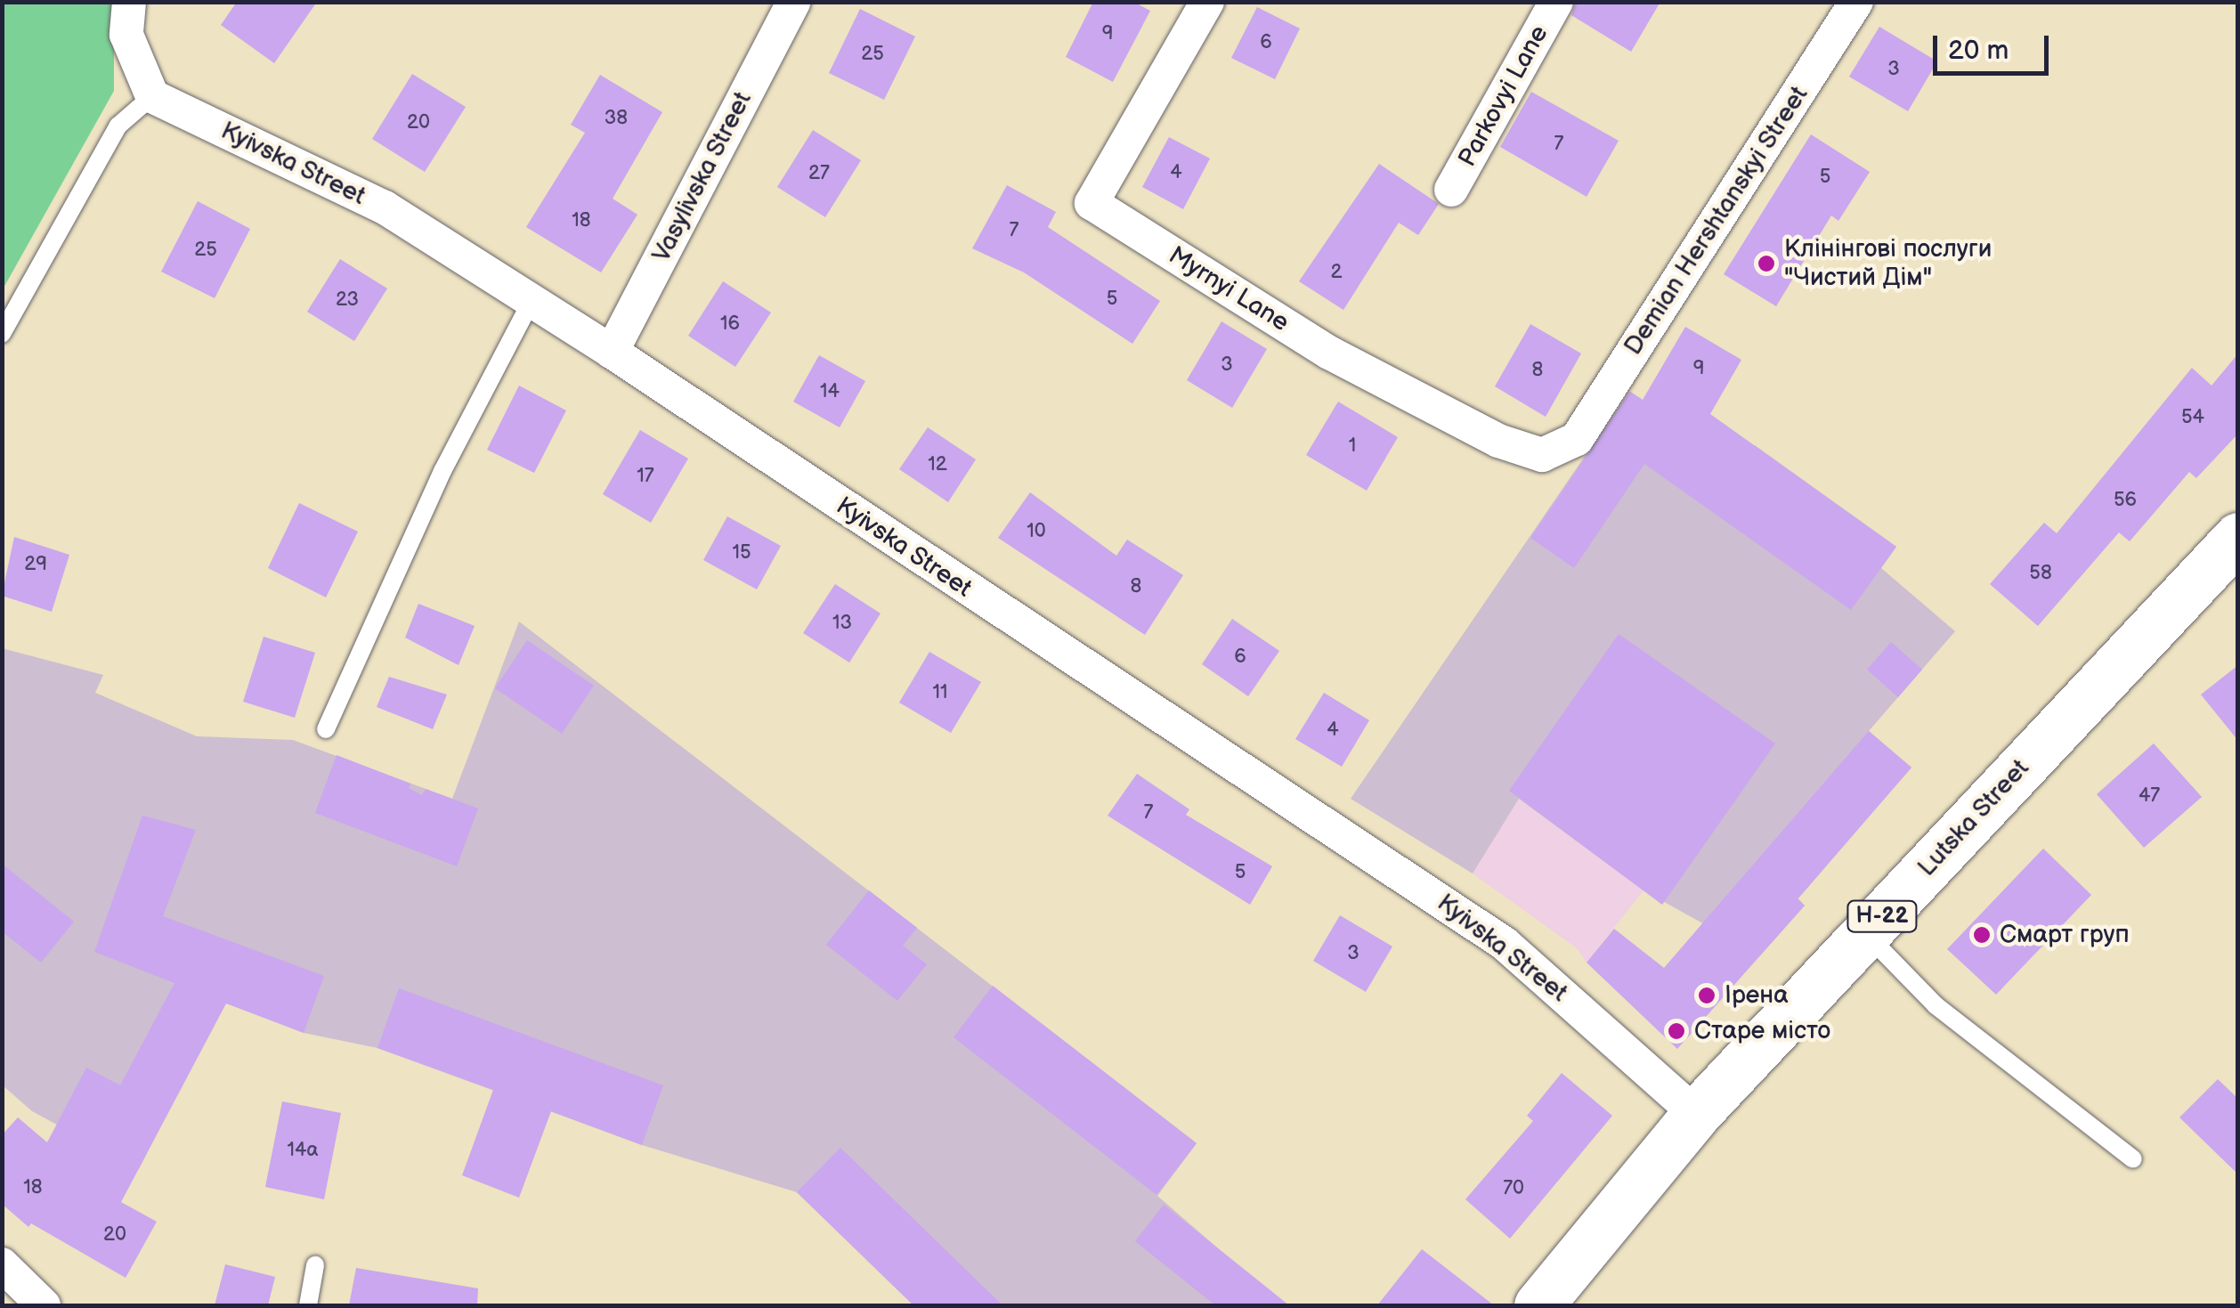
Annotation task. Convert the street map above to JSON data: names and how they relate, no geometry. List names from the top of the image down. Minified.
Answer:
{"streets":{"main road":["Lutska Street","Н-22"],"street":["Parkovyi Lane","Kyivska Street","Vasylivska Street","Demian Hershtanskyi Street","Myrnyi Lane"]},"crossings":[["Kyivska Street","Vasylivska Street"],["Kyivska Street","Lutska Street"],["Demian Hershtanskyi Street","Myrnyi Lane"]],"places":["Клінінгові послуги \"Чистий Дім\"","Смарт груп","Ірена","Старе місто"],"house_numbers":["9","6","25","3","38","20","7","4","27","5","18","7","25","2","5","23","16","3","9","8","14","54","1","12","17","56","10","15","29","58","8","13","6","11","4","47","7","5","3","14а","18","70","20"],"scale_bar":"20 m"}
